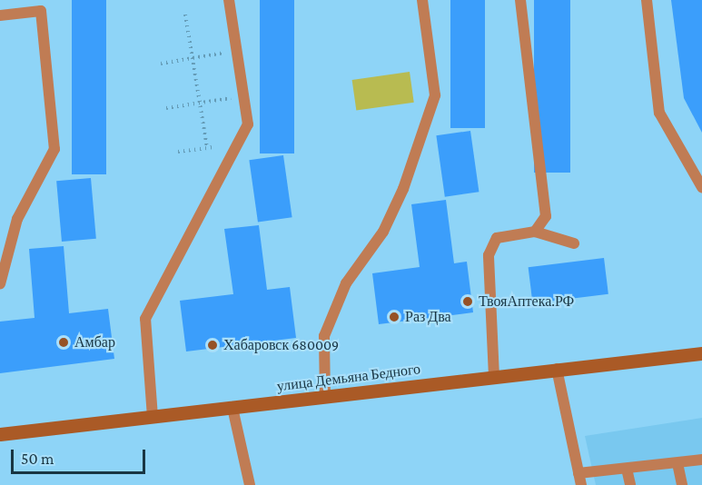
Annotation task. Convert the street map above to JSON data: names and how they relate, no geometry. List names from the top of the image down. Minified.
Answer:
{"streets":{"main road":["улица Демьяна Бедного"]},"places":["ТвояАптека.РФ","Раз Два","Амбар","Хабаровск 680009"],"scale_bar":"50 m"}
